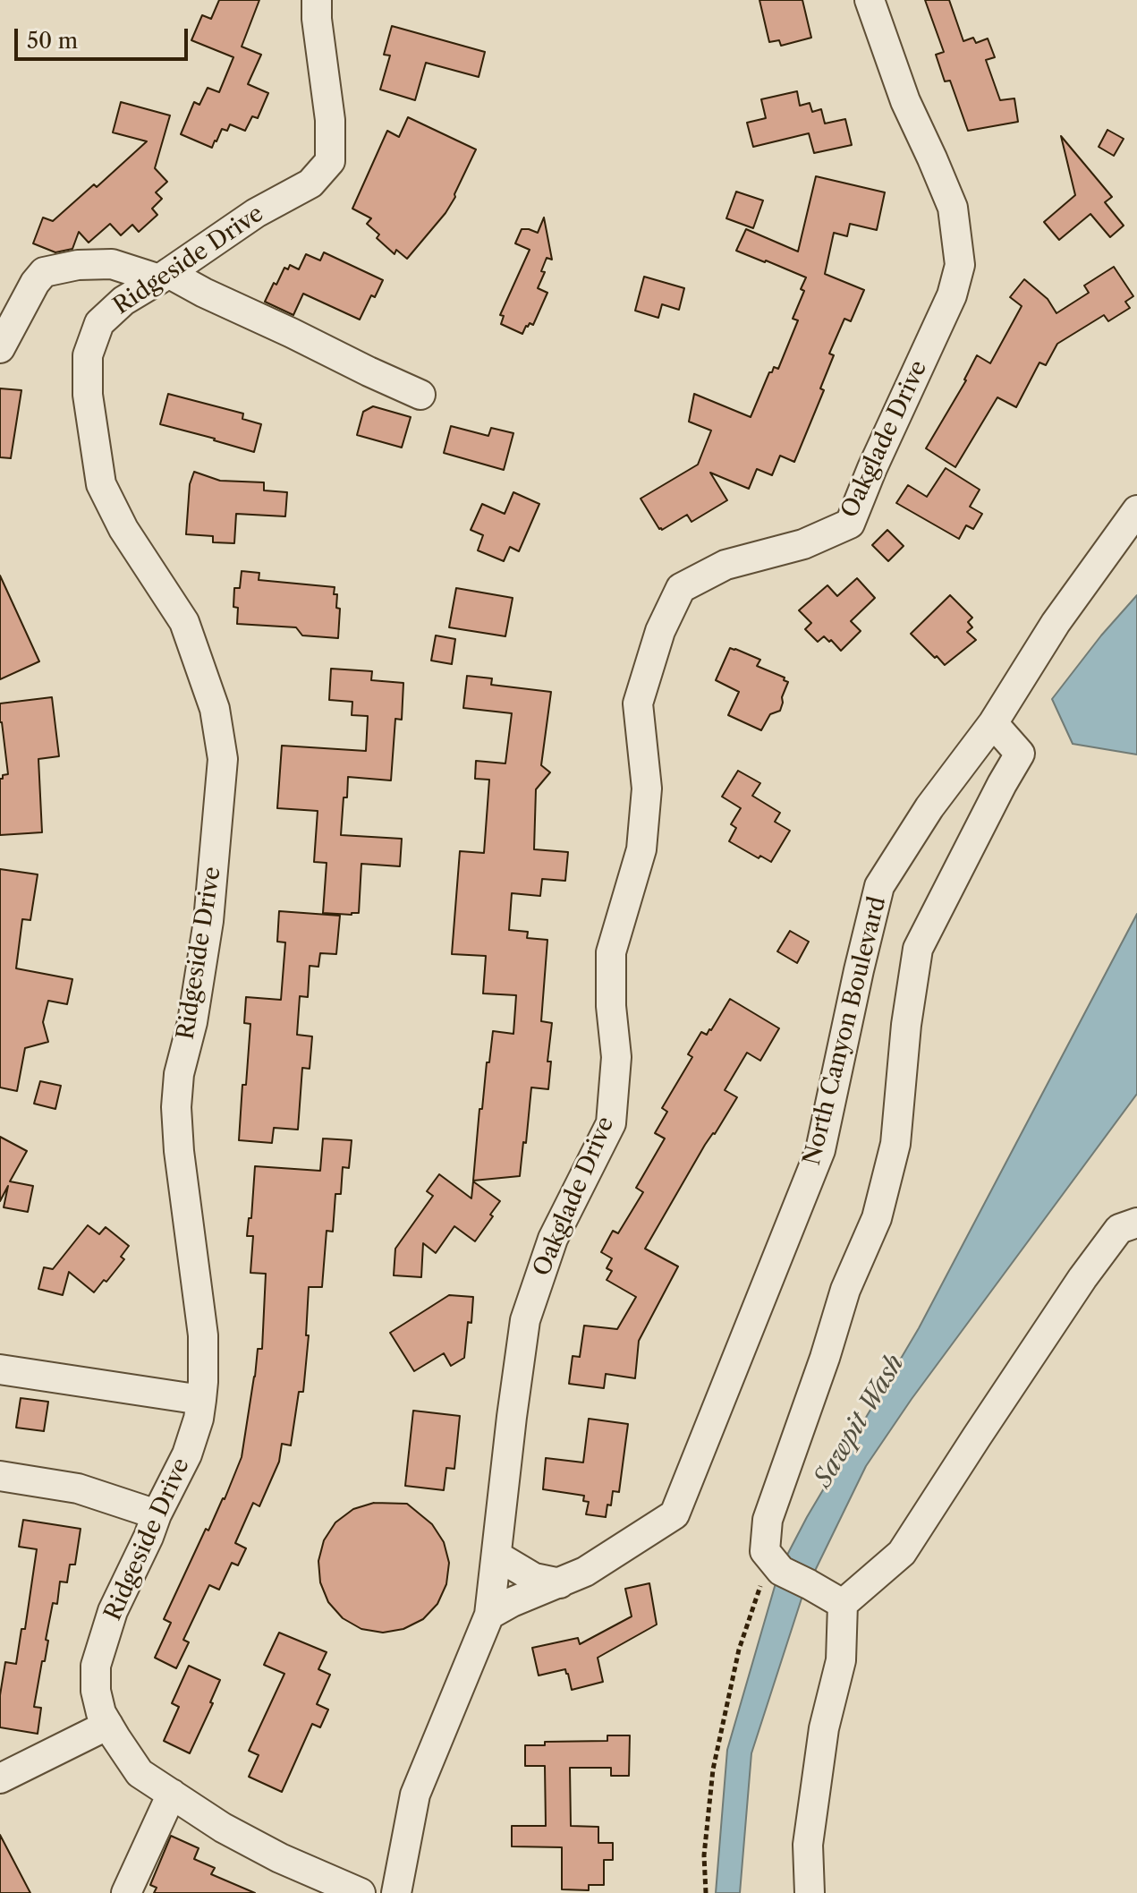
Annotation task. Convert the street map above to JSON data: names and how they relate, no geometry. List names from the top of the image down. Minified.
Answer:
{"streets":{"street":["Ridgeside Drive","Oakglade Drive","North Canyon Boulevard"]},"crossings":[["Oakglade Drive","North Canyon Boulevard"]],"water":["Sawpit Wash"],"scale_bar":"50 m"}
